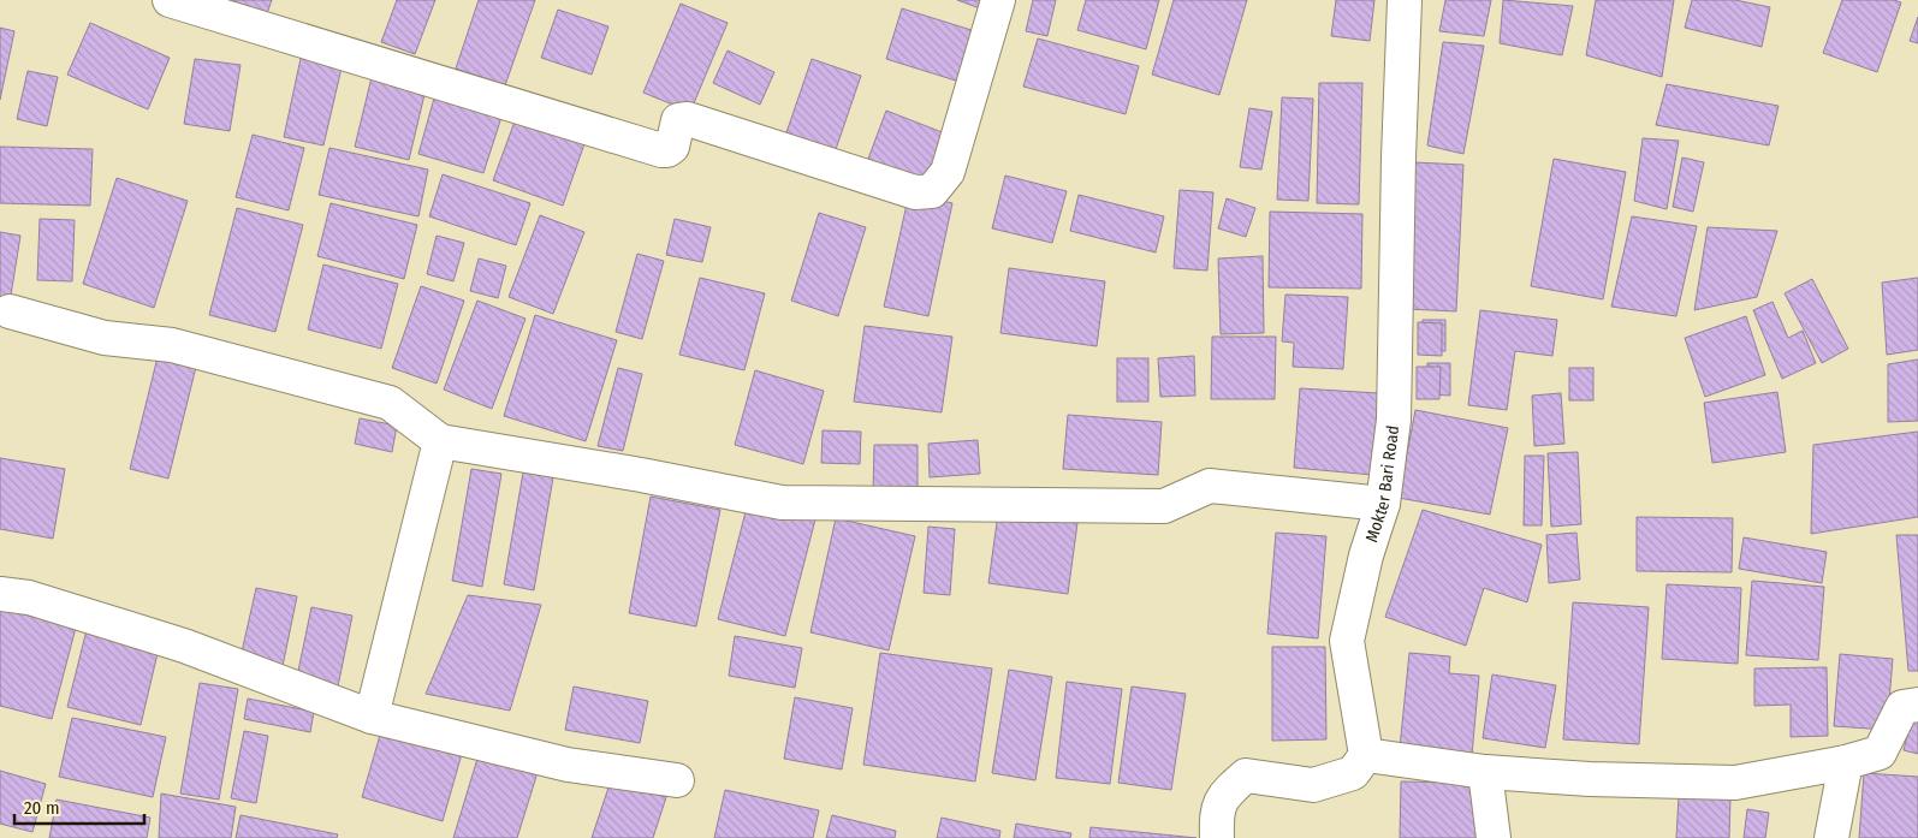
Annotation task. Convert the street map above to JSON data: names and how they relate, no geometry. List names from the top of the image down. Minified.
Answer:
{"streets":{"street":["Mokter Bari Road"]},"scale_bar":"20 m"}
